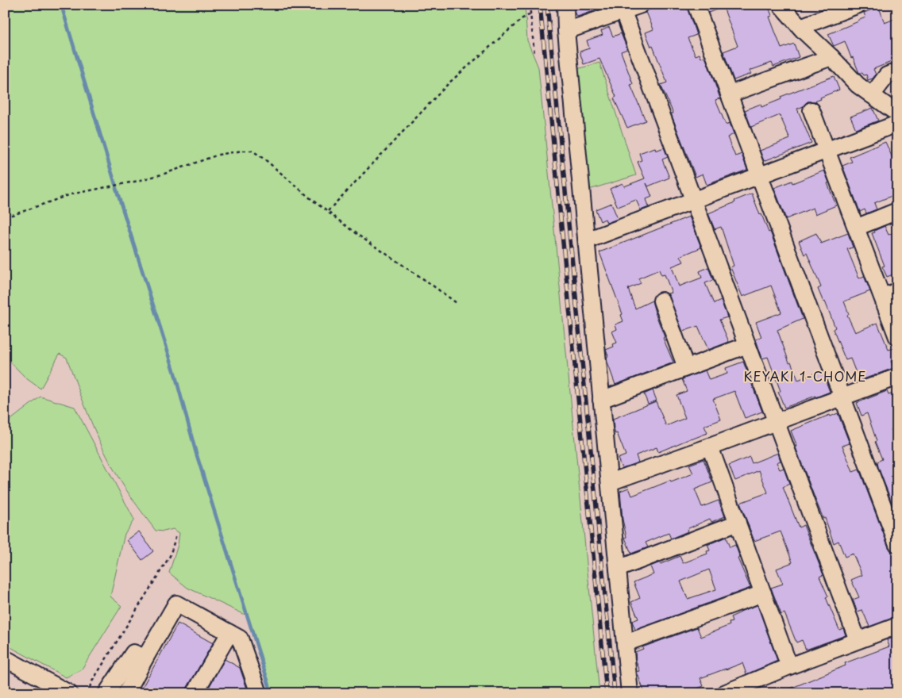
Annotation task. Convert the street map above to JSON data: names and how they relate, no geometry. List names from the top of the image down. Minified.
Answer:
{"districts":["KEYAKI 1-CHOME"]}
